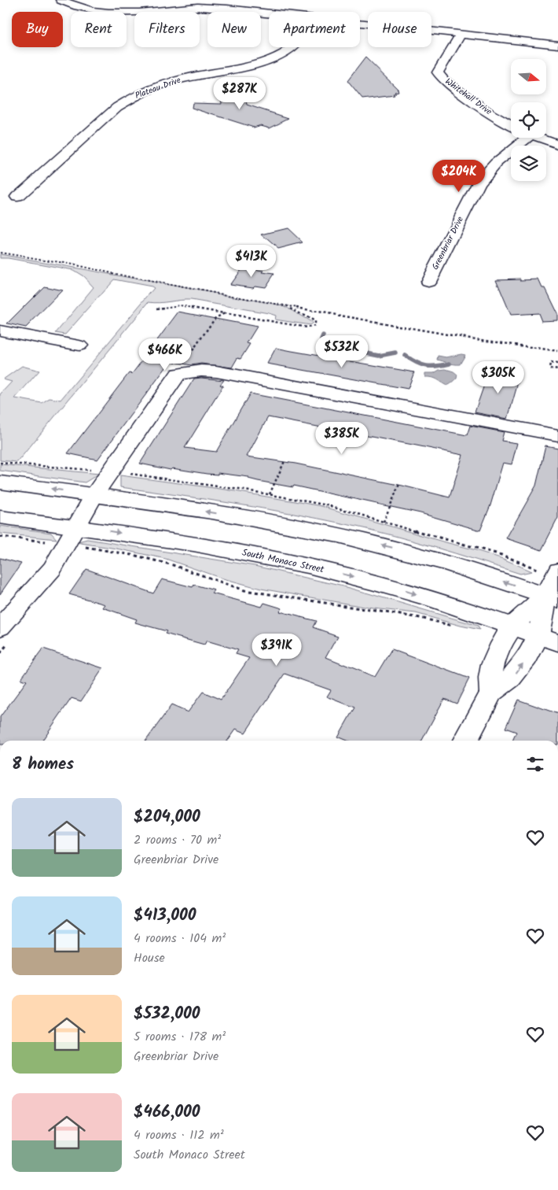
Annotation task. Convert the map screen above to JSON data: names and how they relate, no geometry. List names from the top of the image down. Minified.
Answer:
{"streets":{"street":["Plateau Drive","Whitehall Drive","Greenbriar Drive","South Monaco Street"]},"north":"right","page":{"chip":["Buy","Rent","Filters","New","Apartment","House"],"price":["$287K","$204K","$413K","$532K","$466K","$305K","$385K","$391K"],"heading":"8 homes","list":[{"name":"$204,000","note":"2 rooms · 70 m² · Greenbriar Drive"},{"name":"$413,000","note":"4 rooms · 104 m² · House"},{"name":"$532,000","note":"5 rooms · 178 m² · Greenbriar Drive"},{"name":"$466,000","note":"4 rooms · 112 m² · South Monaco Street"}]}}
